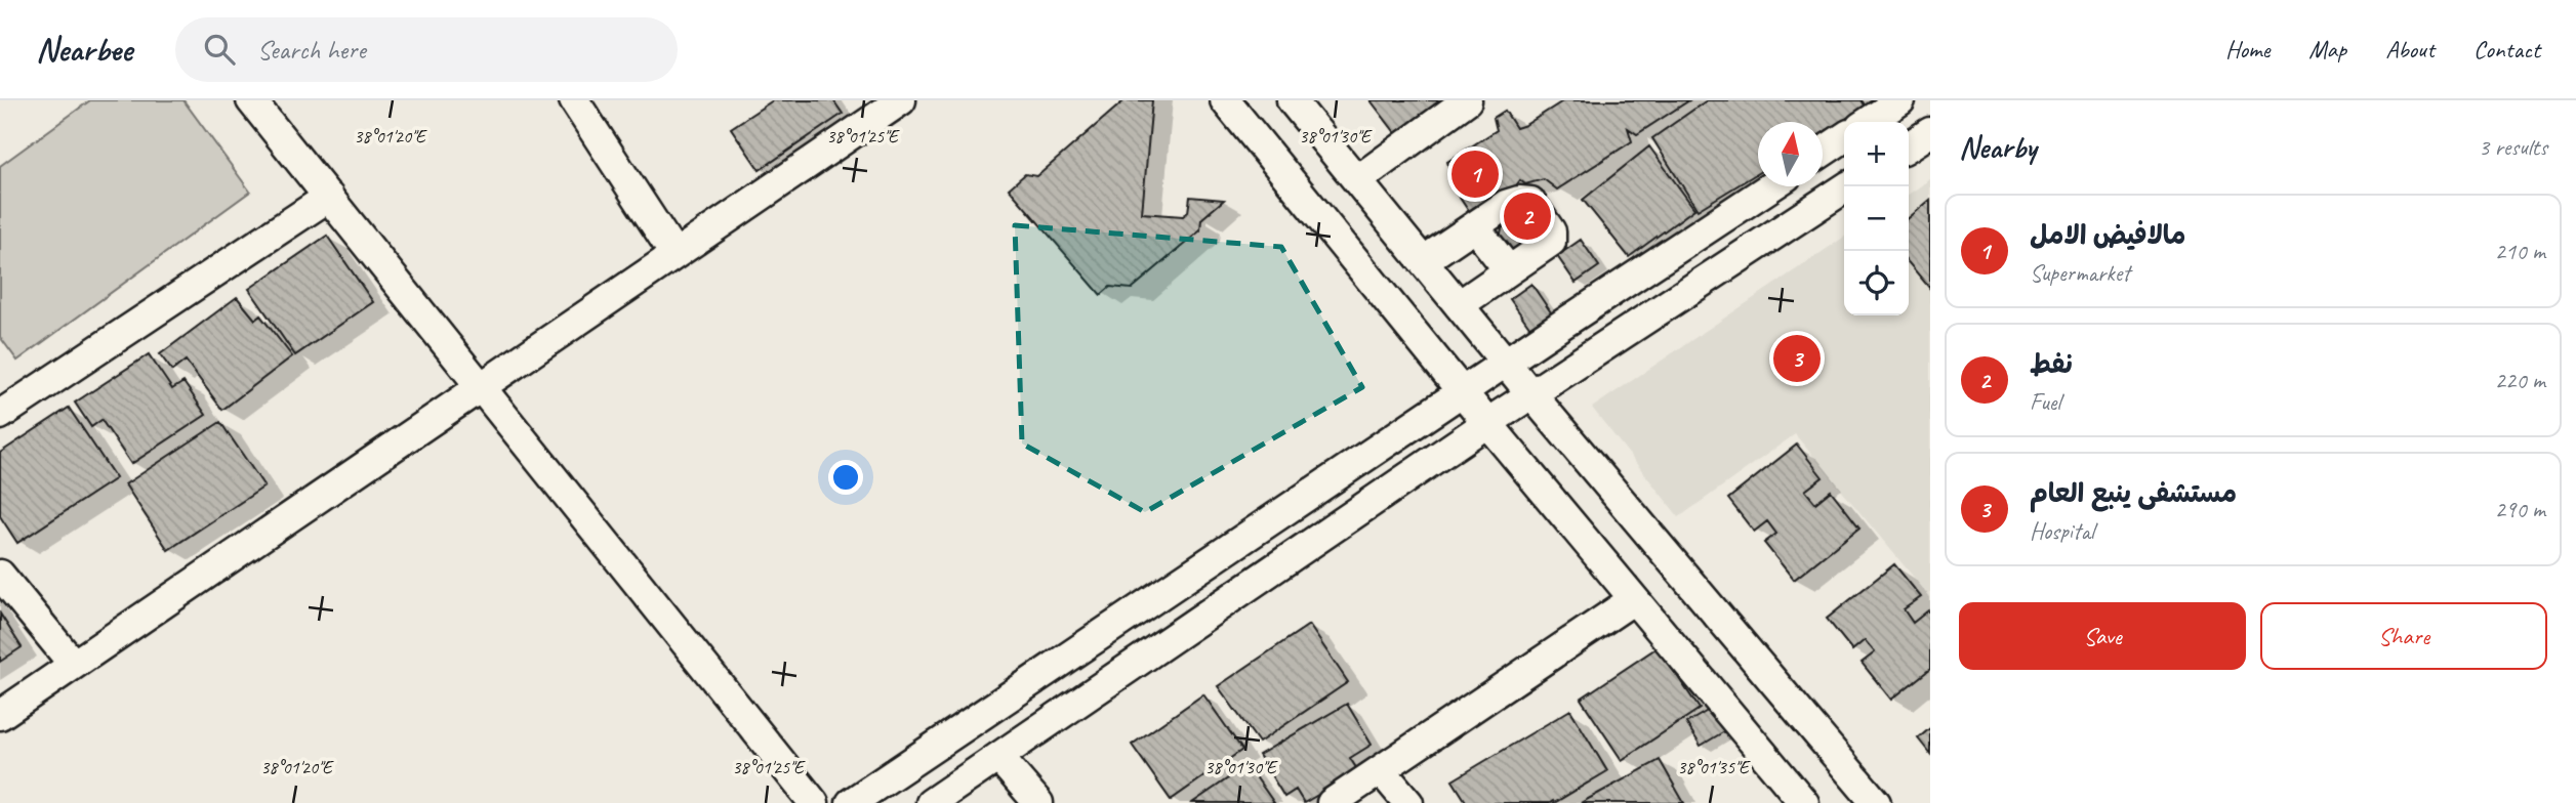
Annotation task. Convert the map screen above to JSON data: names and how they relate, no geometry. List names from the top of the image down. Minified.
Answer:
{"north":"top","page":{"header":"Nearbee","search":"Search here","nav":["Home","Map","About","Contact"],"heading":["Nearby","3 results"],"map_buttons":["+","−"],"pins":["1","2","3"],"list":[{"mark":"1","name":"مالافيض الامل","note":"Supermarket","value":"210 m"},{"mark":"2","name":"نفط","note":"Fuel","value":"220 m"},{"mark":"3","name":"مستشفى ينبع العام","note":"Hospital","value":"290 m"}],"buttons":["Save","Share"]},"coordinates":["38°01'20\"E","38°01'25\"E","38°01'30\"E","38°01'35\"E"]}
